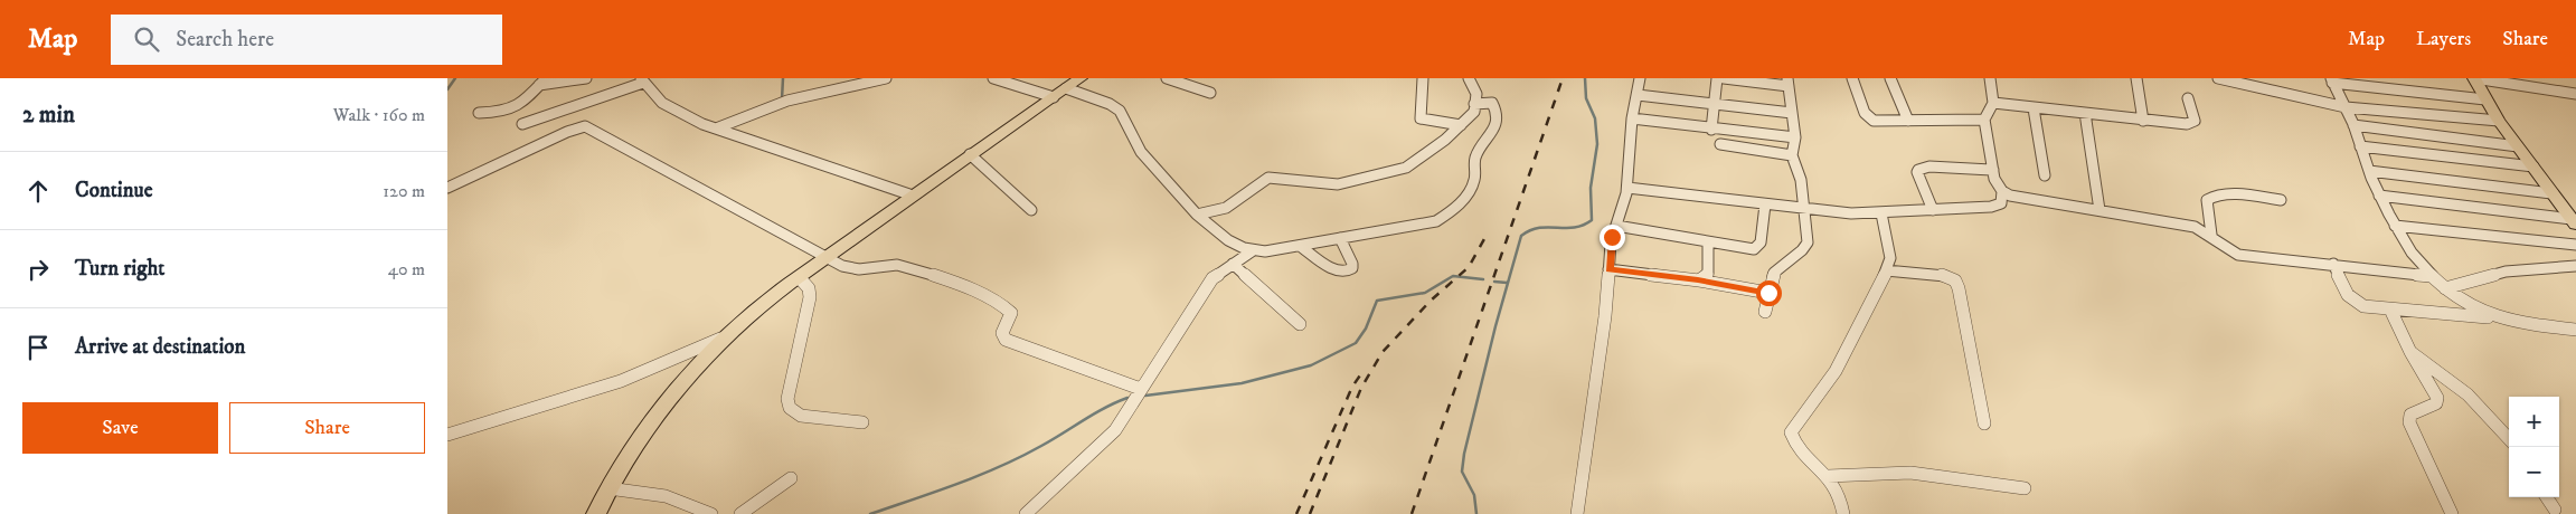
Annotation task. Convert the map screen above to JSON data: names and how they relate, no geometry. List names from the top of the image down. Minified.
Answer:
{"page":{"header":"Map","search":"Search here","nav":["Map","Layers","Share"],"heading":["2 min","Walk · 160 m"],"list":[["Continue","120 m"],["Turn right","40 m"],"Arrive at destination"],"buttons":["Save","Share"],"map_buttons":["+","−"]}}
